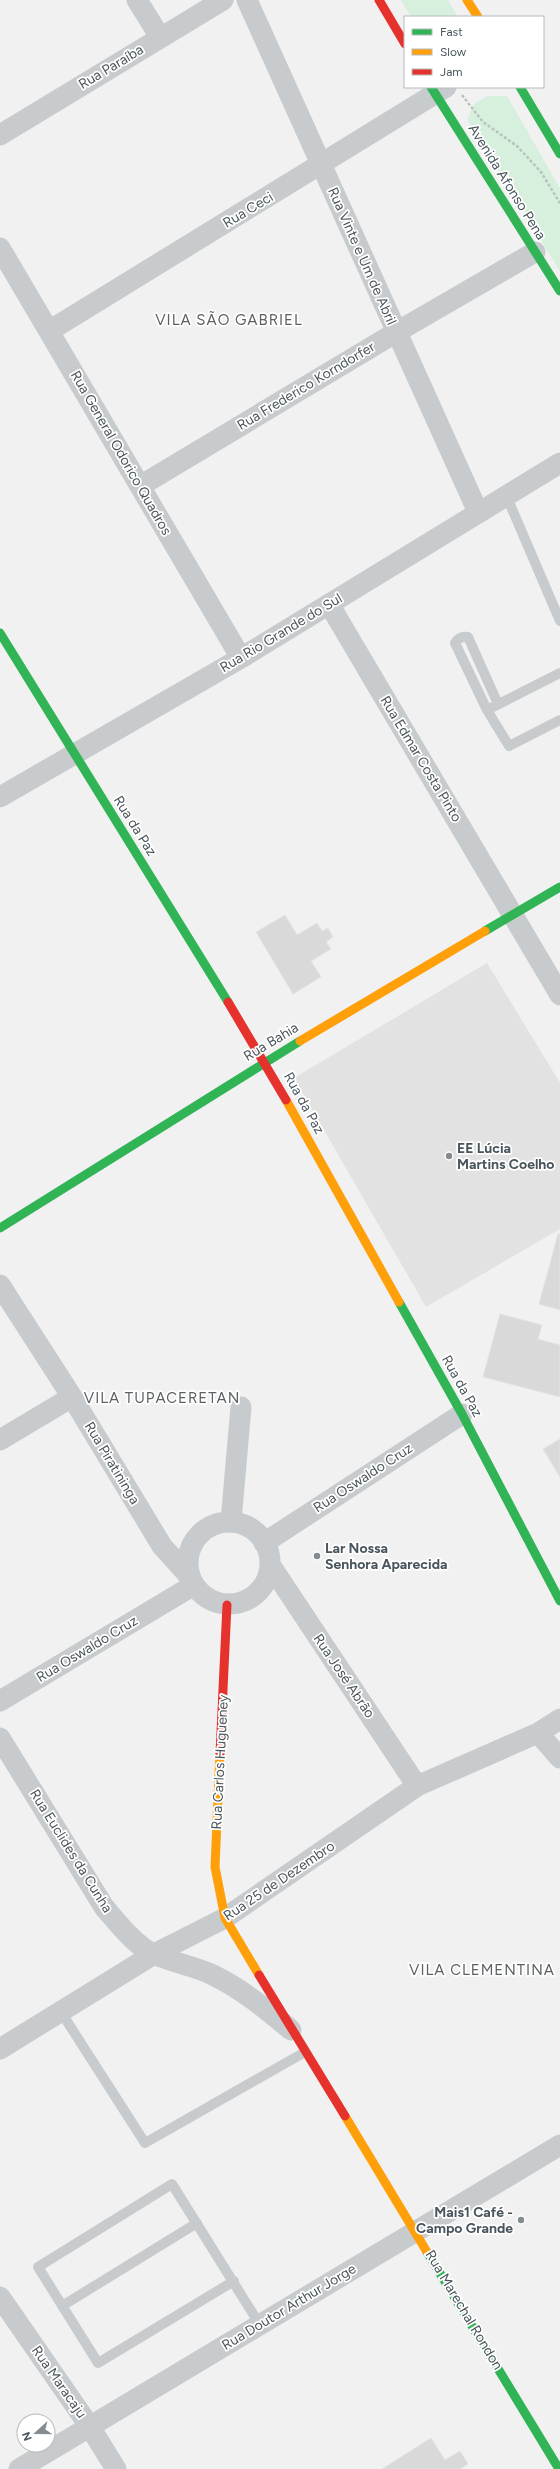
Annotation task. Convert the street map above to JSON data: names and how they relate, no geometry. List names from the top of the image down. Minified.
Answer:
{"streets":{"street":["Rua Paraíba","Avenida Afonso Pena","Rua Ceci","Rua Vinte e Um de Abril","Rua Frederico Korndorfer","Rua General Odorico Quadros","Rua Rio Grande do Sul","Rua Edmar Costa Pinto","Rua da Paz","Rua Bahia","Rua Piratininga","Rua Oswaldo Cruz","Rua José Abrão","Rua Carlos Hugueney","Rua Euclides da Cunha","Rua 25 de Dezembro","Rua Doutor Arthur Jorge","Rua Marechal Rondon","Rua Maracaju"]},"crossings":[["Avenida Afonso Pena","Rua Ceci"],["Avenida Afonso Pena","Rua Frederico Korndorfer"],["Rua Ceci","Rua Vinte e Um de Abril"],["Rua Ceci","Rua General Odorico Quadros"],["Rua Vinte e Um de Abril","Rua Frederico Korndorfer"],["Rua Vinte e Um de Abril","Rua Rio Grande do Sul"],["Rua Frederico Korndorfer","Rua General Odorico Quadros"],["Rua General Odorico Quadros","Rua Rio Grande do Sul"],["Rua Rio Grande do Sul","Rua Edmar Costa Pinto"],["Rua Rio Grande do Sul","Rua da Paz"],["Rua Edmar Costa Pinto","Rua Bahia"],["Rua da Paz","Rua Bahia"],["Rua da Paz","Rua Oswaldo Cruz"],["Rua Piratininga","Rua Oswaldo Cruz"],["Rua Piratininga","Rua José Abrão"],["Rua Piratininga","Rua Carlos Hugueney"],["Rua Oswaldo Cruz","Rua José Abrão"],["Rua Oswaldo Cruz","Rua Carlos Hugueney"],["Rua José Abrão","Rua Carlos Hugueney"],["Rua José Abrão","Rua 25 de Dezembro"],["Rua Carlos Hugueney","Rua 25 de Dezembro"],["Rua Carlos Hugueney","Rua Marechal Rondon"],["Rua Euclides da Cunha","Rua 25 de Dezembro"],["Rua Euclides da Cunha","Rua Marechal Rondon"],["Rua 25 de Dezembro","Rua Marechal Rondon"],["Rua Doutor Arthur Jorge","Rua Marechal Rondon"],["Rua Doutor Arthur Jorge","Rua Maracaju"]],"districts":["VILA SÃO GABRIEL","VILA TUPACERETAN","VILA CLEMENTINA"],"places":["EE Lúcia Martins Coelho","Lar Nossa Senhora Aparecida","Mais1 Café - Campo Grande"],"legend":["Fast","Slow","Jam"],"north":"left"}
